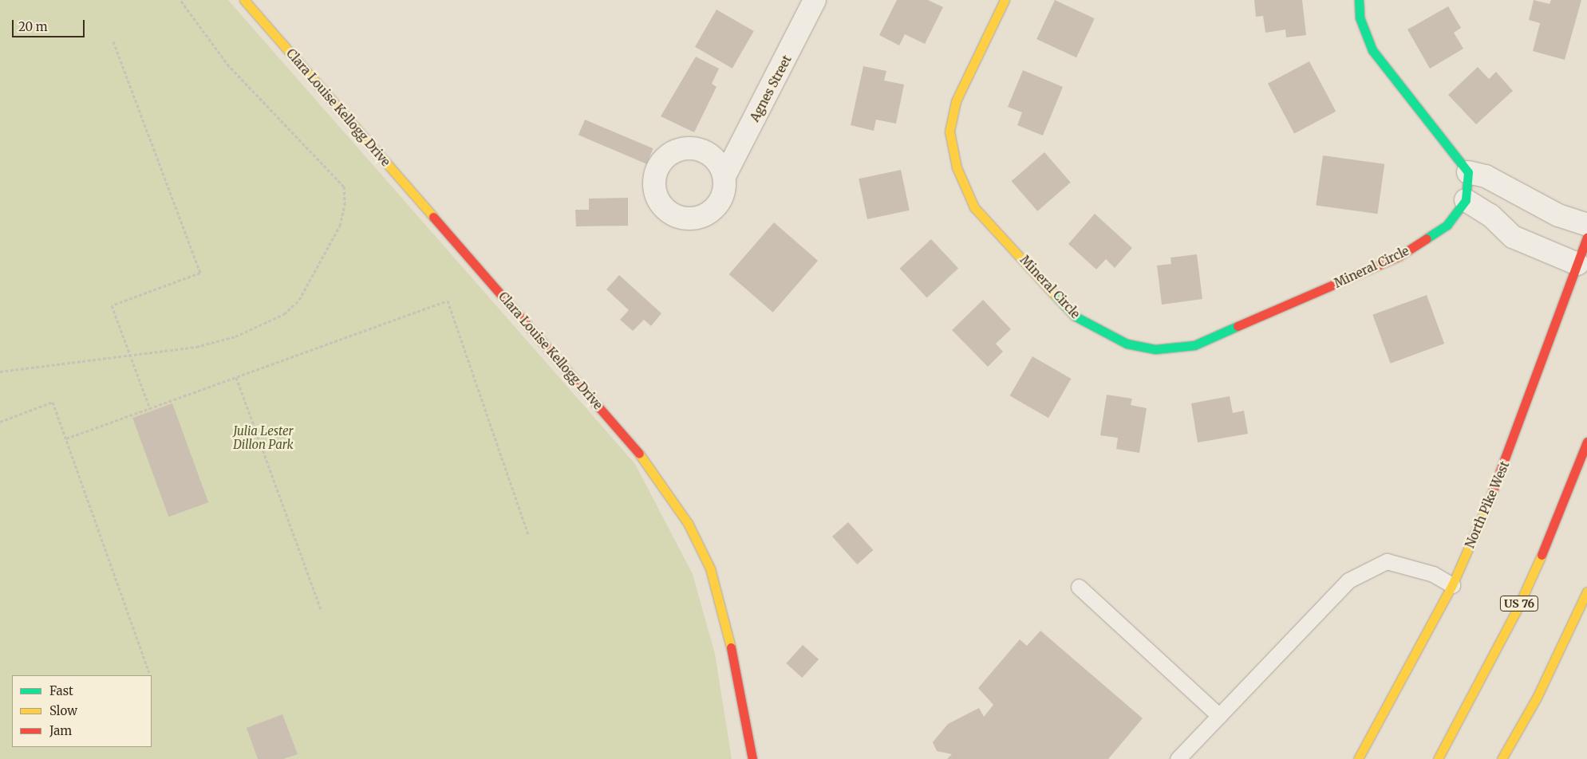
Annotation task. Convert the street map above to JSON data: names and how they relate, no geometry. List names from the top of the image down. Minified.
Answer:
{"streets":{"main road":["Clara Louise Kellogg Drive","Mineral Circle","North Pike West","US 76"],"street":["Agnes Street"]},"parks":["Julia Lester Dillon Park"],"legend":["Fast","Slow","Jam"],"scale_bar":"20 m"}
